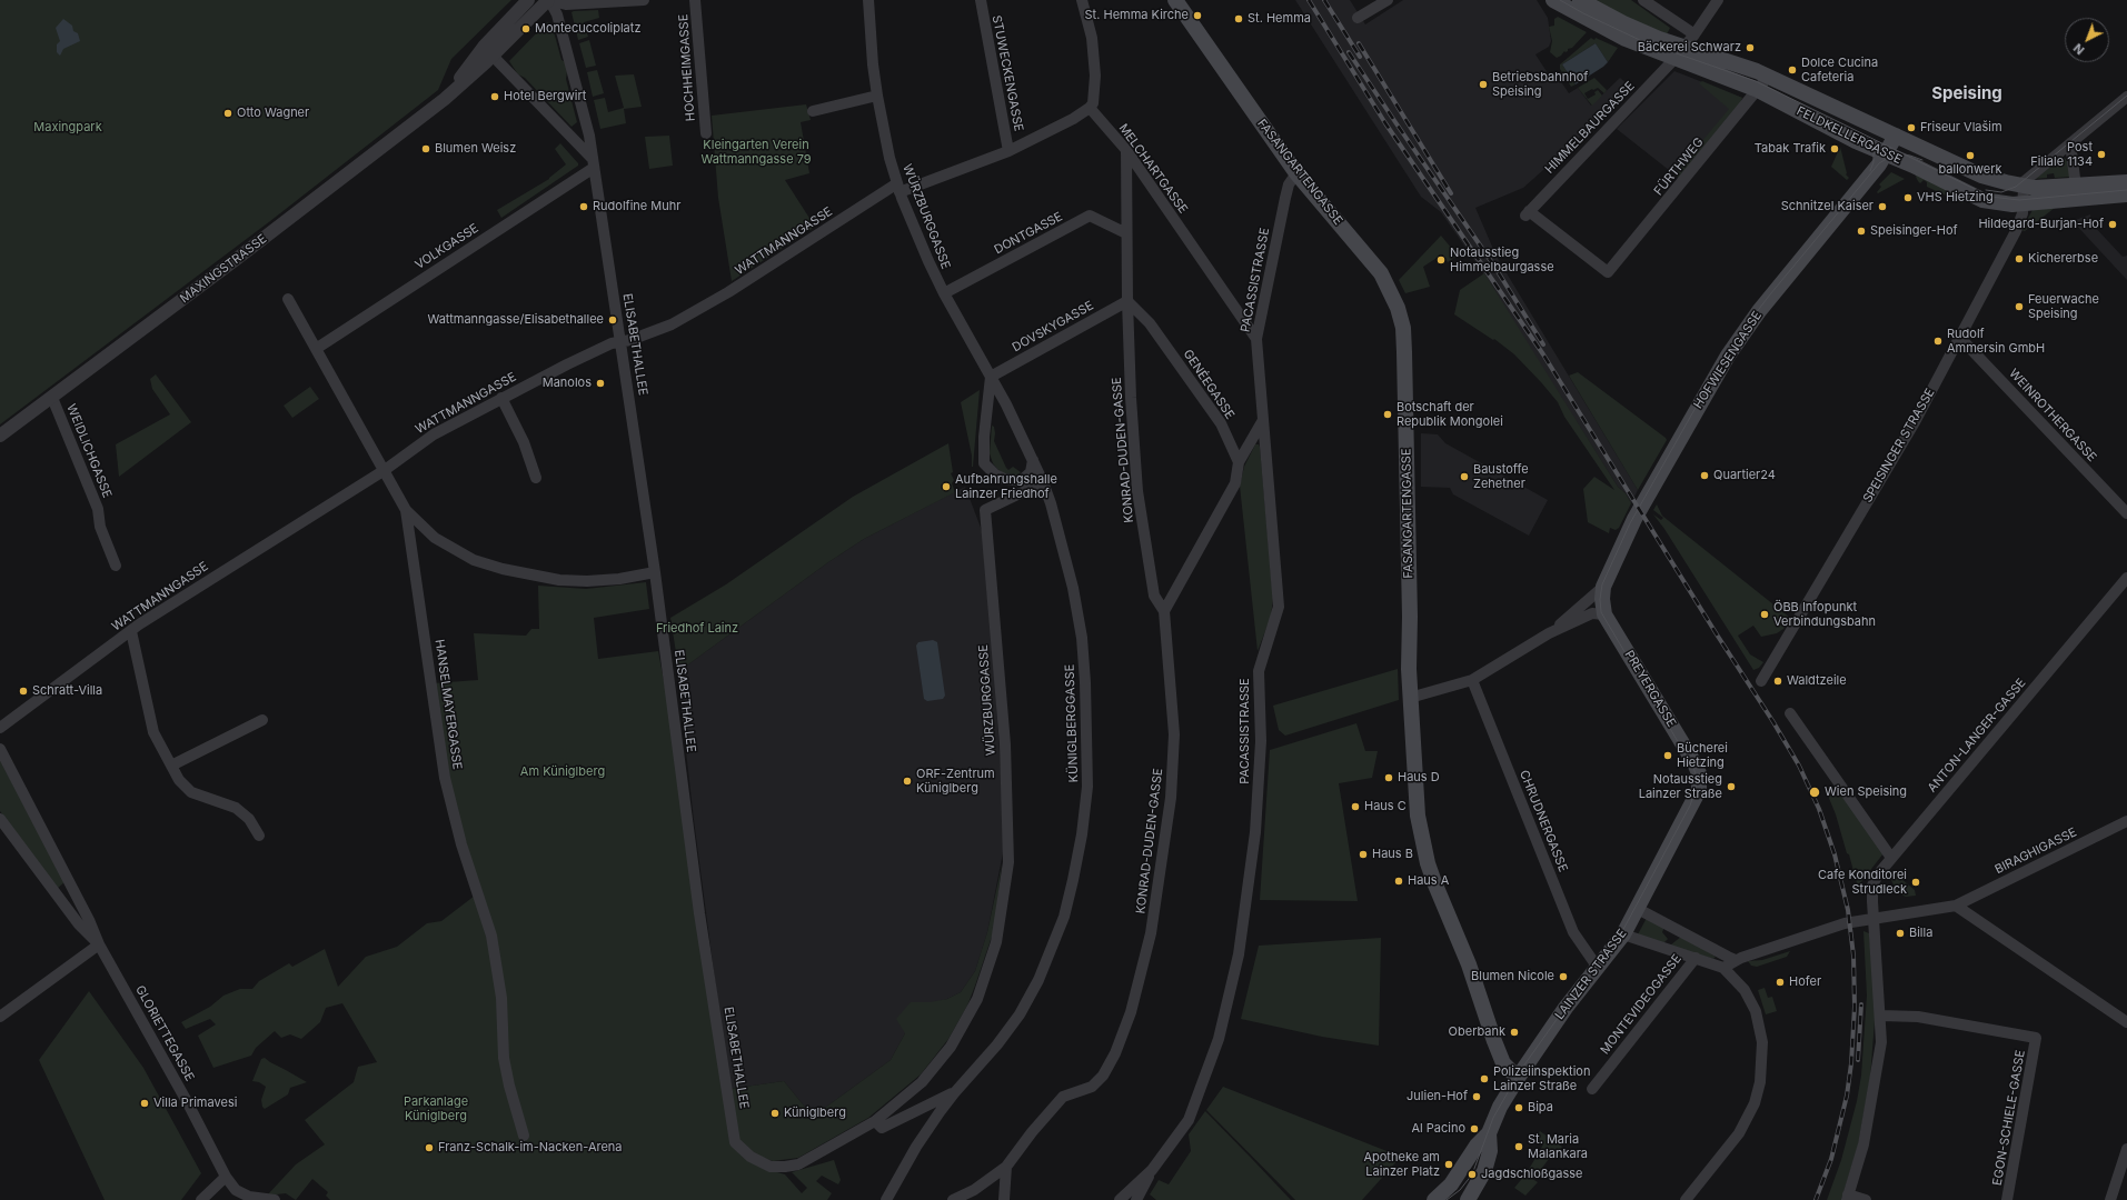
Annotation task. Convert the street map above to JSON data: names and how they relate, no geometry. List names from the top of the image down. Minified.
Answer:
{"streets":{"main road":["FELDKELLERGASSE","FASANGARTENGASSE","HOFWIESENGASSE","PREYERGASSE","LAINZER STRASSE"],"street":["HOCHHEIMGASSE","STUWECKENGASSE","HIMMELBAURGASSE","FÜRTHWEG","MELCHARTGASSE","WÜRZBURGGASSE","DONTGASSE","WATTMANNGASSE","VOLKGASSE","MAXINGSTRASSE","PACASSISTRASSE","DOVSKYGASSE","ELISABETHALLEE","GENÉEGASSE","WEINROTHERGASSE","SPEISINGER STRASSE","KONRAD-DUDEN-GASSE","WEIDLICHGASSE","HANSELMAYERGASSE","KÜNIGLBERGGASSE","ANTON-LANGER-GASSE","CHRUDNERGASSE","BIRAGHIGASSE","MONTEVIDEOGASSE","GLORIETTEGASSE","EGON-SCHIELE-GASSE"]},"crossings":[["STUWECKENGASSE","WATTMANNGASSE"],["HIMMELBAURGASSE","FELDKELLERGASSE"],["HIMMELBAURGASSE","FÜRTHWEG"],["FELDKELLERGASSE","FÜRTHWEG"],["FELDKELLERGASSE","HOFWIESENGASSE"],["FELDKELLERGASSE","SPEISINGER STRASSE"],["MELCHARTGASSE","WATTMANNGASSE"],["MELCHARTGASSE","PACASSISTRASSE"],["MELCHARTGASSE","KONRAD-DUDEN-GASSE"],["FASANGARTENGASSE","PACASSISTRASSE"],["FASANGARTENGASSE","HOFWIESENGASSE"],["FASANGARTENGASSE","LAINZER STRASSE"],["WÜRZBURGGASSE","DONTGASSE"],["WÜRZBURGGASSE","WATTMANNGASSE"],["WÜRZBURGGASSE","DOVSKYGASSE"],["WÜRZBURGGASSE","ELISABETHALLEE"],["WÜRZBURGGASSE","KÜNIGLBERGGASSE"],["DONTGASSE","KONRAD-DUDEN-GASSE"],["WATTMANNGASSE","ELISABETHALLEE"],["WATTMANNGASSE","HANSELMAYERGASSE"],["VOLKGASSE","ELISABETHALLEE"],["VOLKGASSE","HANSELMAYERGASSE"],["MAXINGSTRASSE","WEIDLICHGASSE"],["DOVSKYGASSE","GENÉEGASSE"],["DOVSKYGASSE","KONRAD-DUDEN-GASSE"],["HOFWIESENGASSE","PREYERGASSE"],["HOFWIESENGASSE","CHRUDNERGASSE"],["GENÉEGASSE","KONRAD-DUDEN-GASSE"],["WEINROTHERGASSE","SPEISINGER STRASSE"],["PREYERGASSE","LAINZER STRASSE"],["ANTON-LANGER-GASSE","BIRAGHIGASSE"],["ANTON-LANGER-GASSE","EGON-SCHIELE-GASSE"],["CHRUDNERGASSE","LAINZER STRASSE"]],"districts":["Speising"],"parks":["Maxingpark","Kleingarten Verein Wattmanngasse 79","Friedhof Lainz","Am Küniglberg","Parkanlage Küniglberg"],"places":["St. Hemma Kirche","St. Hemma","Montecuccoliplatz","Bäckerei Schwarz","Dolce Cucina Cafeteria","Betriebsbahnhof Speising","Hotel Bergwirt","Otto Wagner","Friseur Vlašim","Blumen Weisz","Tabak Trafik","Post Filiale 1134","ballonwerk","VHS Hietzing","Rudolfine Muhr","Schnitzel Kaiser","Hildegard-Burjan-Hof","Speisinger-Hof","Kichererbse","Notausstieg Himmelbaurgasse","Feuerwache Speising","Wattmanngasse/Elisabethallee","Rudolf Ammersin GmbH","Manolos","Botschaft der Republik Mongolei","Quartier24","Baustoffe Zehetner","Aufbahrungshalle Lainzer Friedhof","ÖBB Infopunkt Verbindungsbahn","Waldtzeile","Schratt-Villa","Bücherei Hietzing","Haus D","ORF-Zentrum Küniglberg","Notausstieg Lainzer Straße","Wien Speising","Haus C","Haus B","Haus A","Cafe Konditorei Strudleck","Billa","Blumen Nicole","Hofer","Oberbank","Polizeiinspektion Lainzer Straße","Julien-Hof","Villa Primavesi","Bipa","Küniglberg","Al Pacino","St. Maria Malankara","Franz-Schalk-im-Nacken-Arena","Apotheke am Lainzer Platz","Jagdschloßgasse"],"north":"bottom left"}
